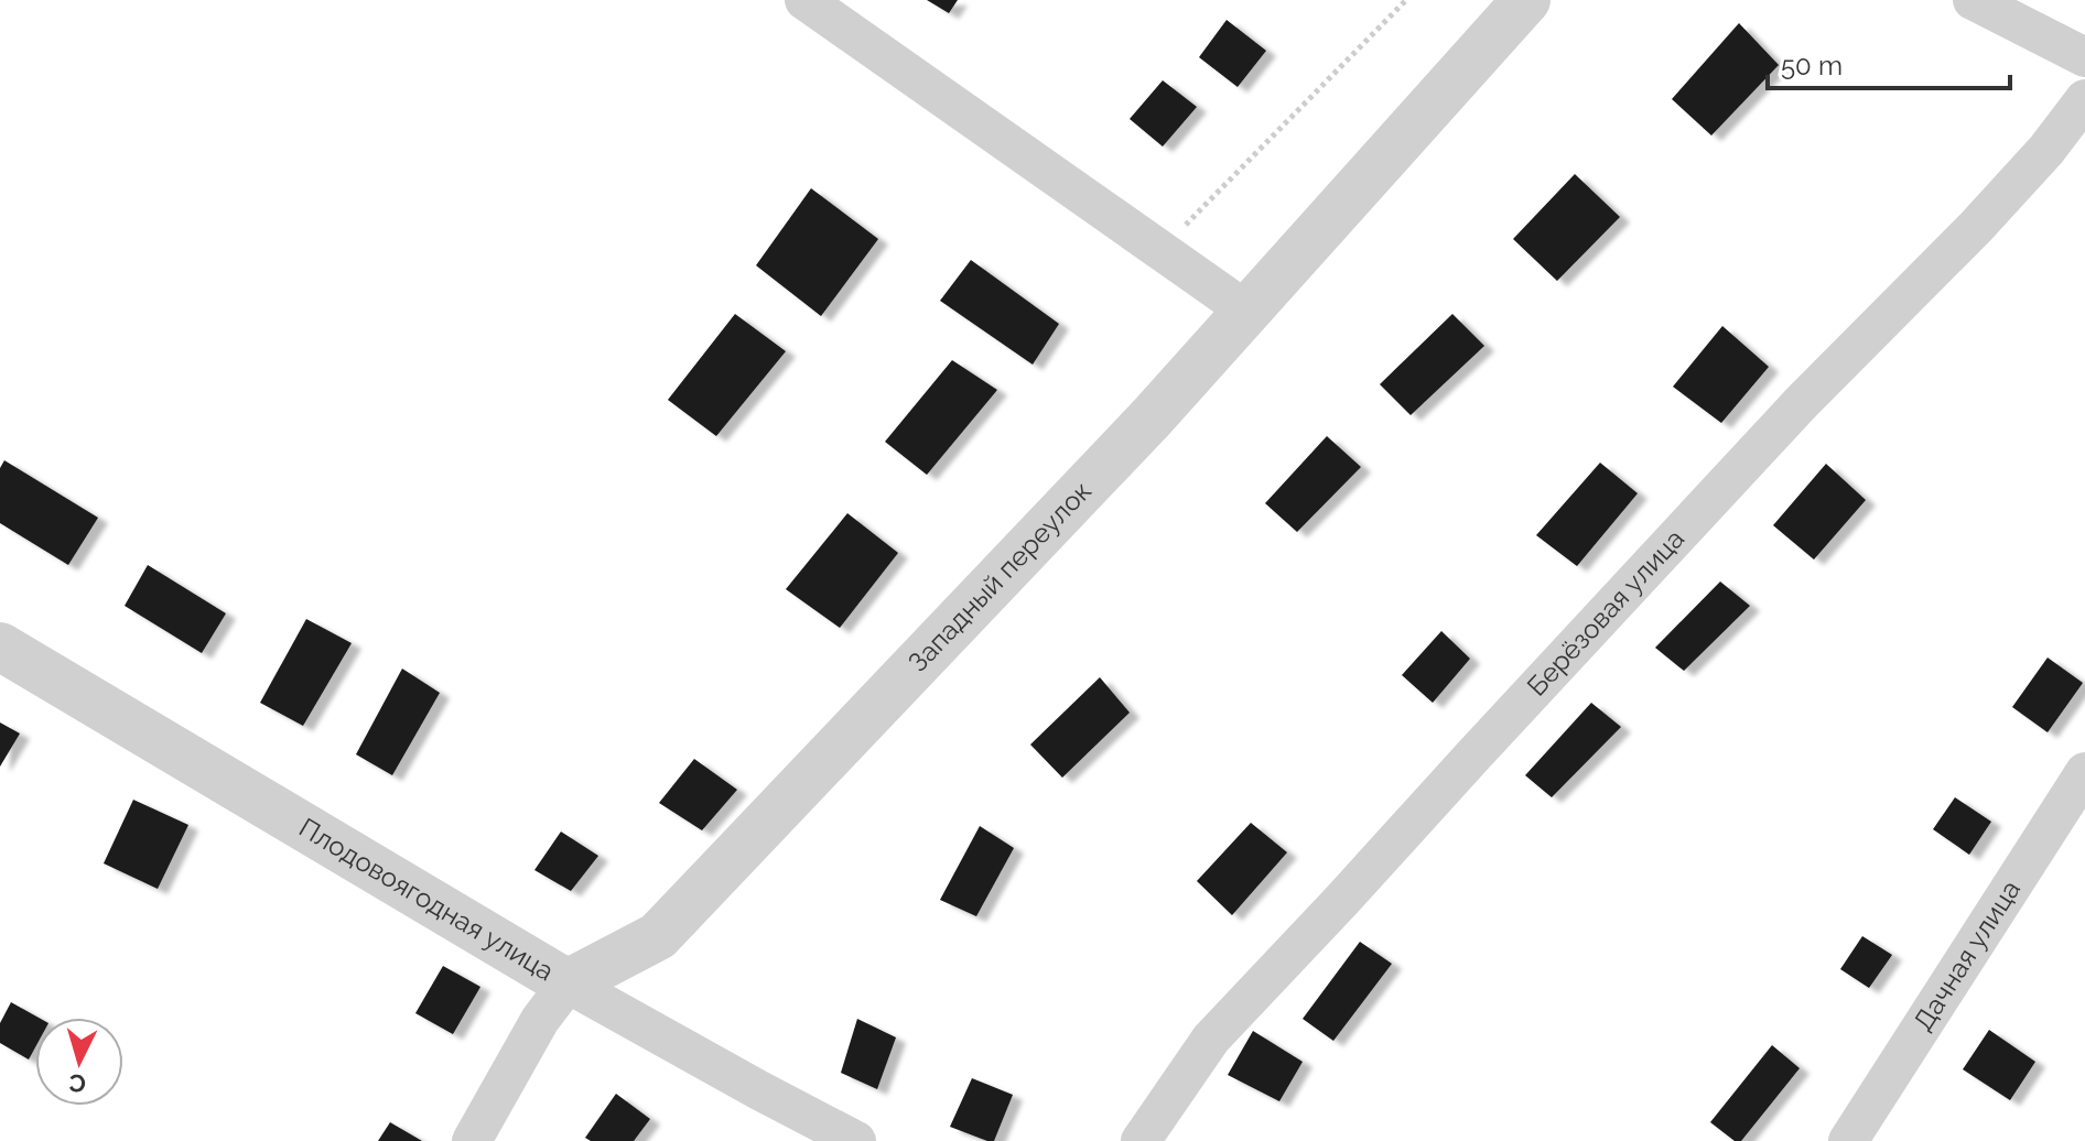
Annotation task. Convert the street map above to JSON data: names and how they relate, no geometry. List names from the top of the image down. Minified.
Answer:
{"streets":{"street":["Западный переулок","Берёзовая улица","Плодовоягодная улица","Дачная улица"]},"crossings":[["Западный переулок","Плодовоягодная улица"]],"scale_bar":"50 m","north":"bottom"}
